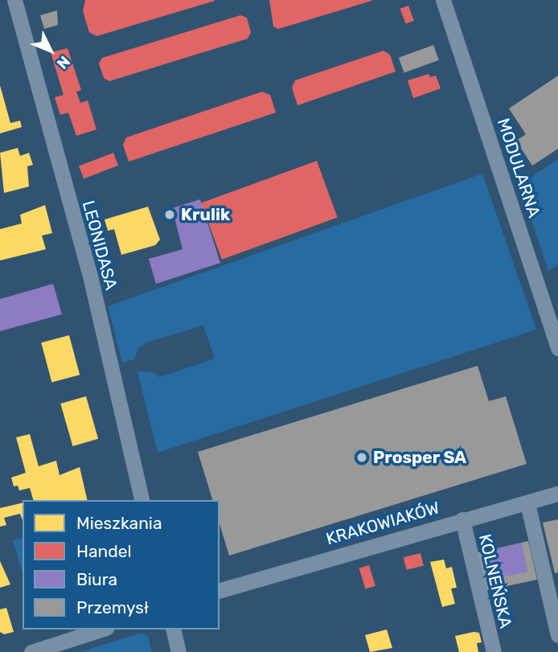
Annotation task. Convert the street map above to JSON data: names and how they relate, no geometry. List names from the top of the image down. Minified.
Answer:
{"streets":{"street":["MODULARNA","LEONIDASA","KRAKOWIAKÓW","KOLNEŃSKA"]},"crossings":[["KRAKOWIAKÓW","KOLNEŃSKA"]],"places":["Krulik","Prosper SA"],"legend":["Mieszkania","Handel","Biura","Przemysł"],"north":"bottom right"}
